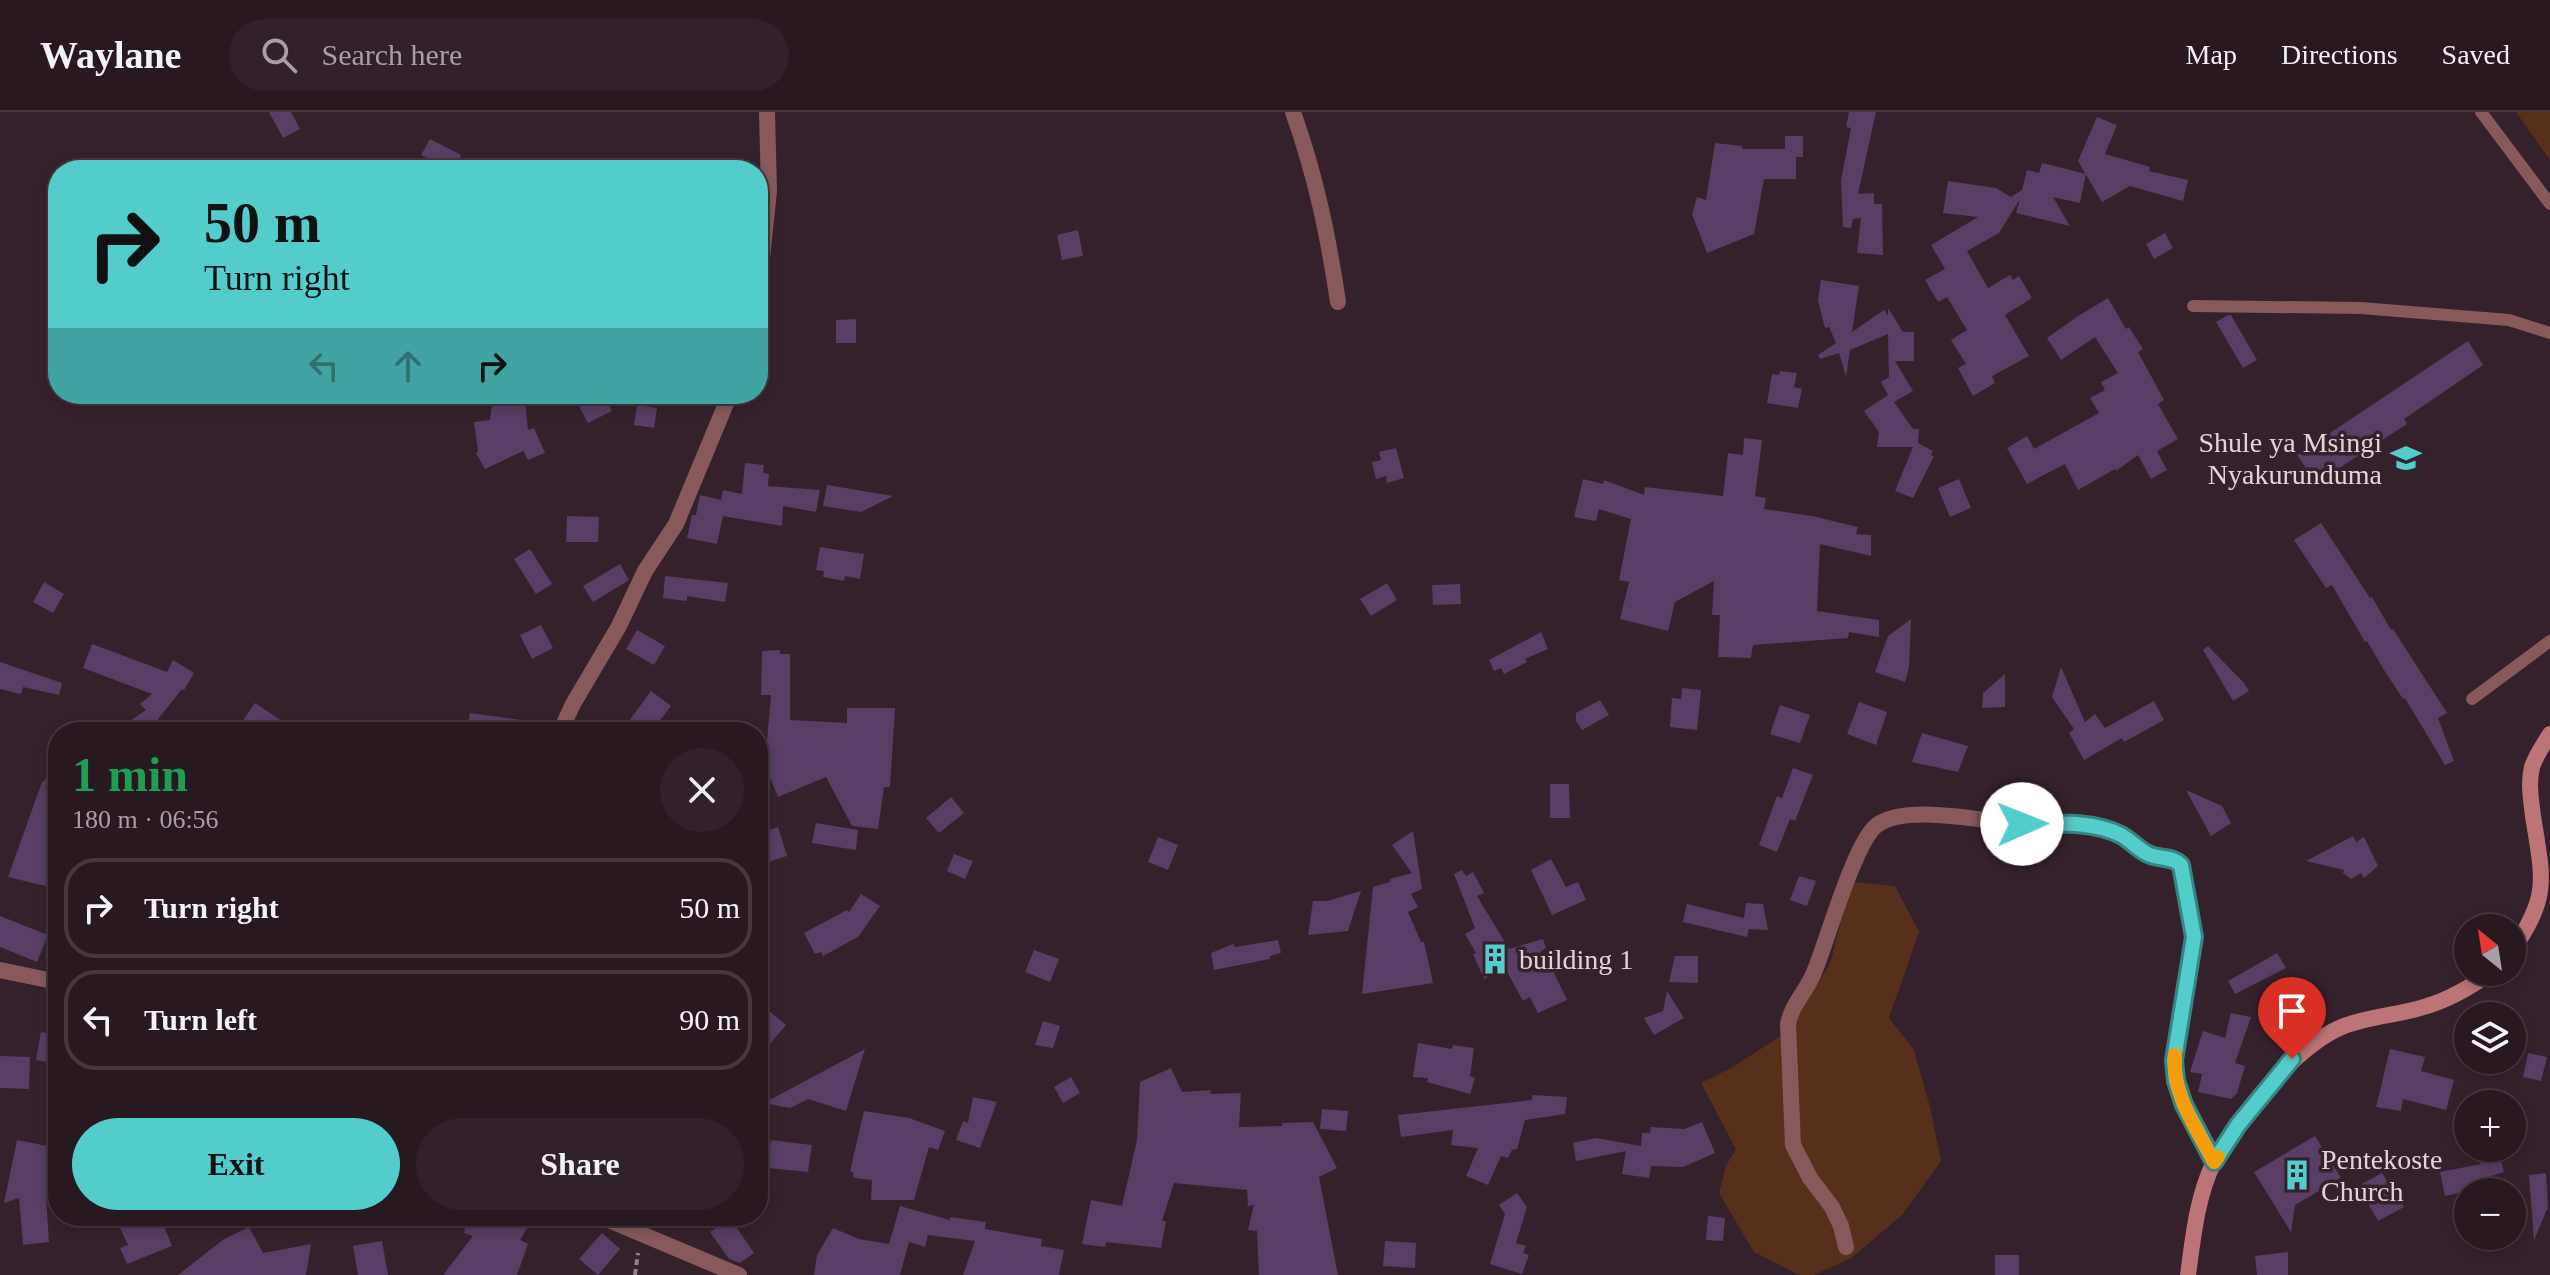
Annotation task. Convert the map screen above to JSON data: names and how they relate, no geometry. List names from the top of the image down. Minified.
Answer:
{"places":{"school or university":["Shule ya Msingi Nyakurunduma"],"building":["building 1","Pentekoste Church"]},"north":"top left","page":{"header":"Waylane","search":"Search here","nav":["Map","Directions","Saved"],"turn":["50 m","Turn right"],"heading":["1 min","180 m · 06:56"],"list":[{"name":"Turn right","value":"50 m"},{"name":"Turn left","value":"90 m"}],"map_buttons":["+","−"],"buttons":["Exit","Share"]}}
